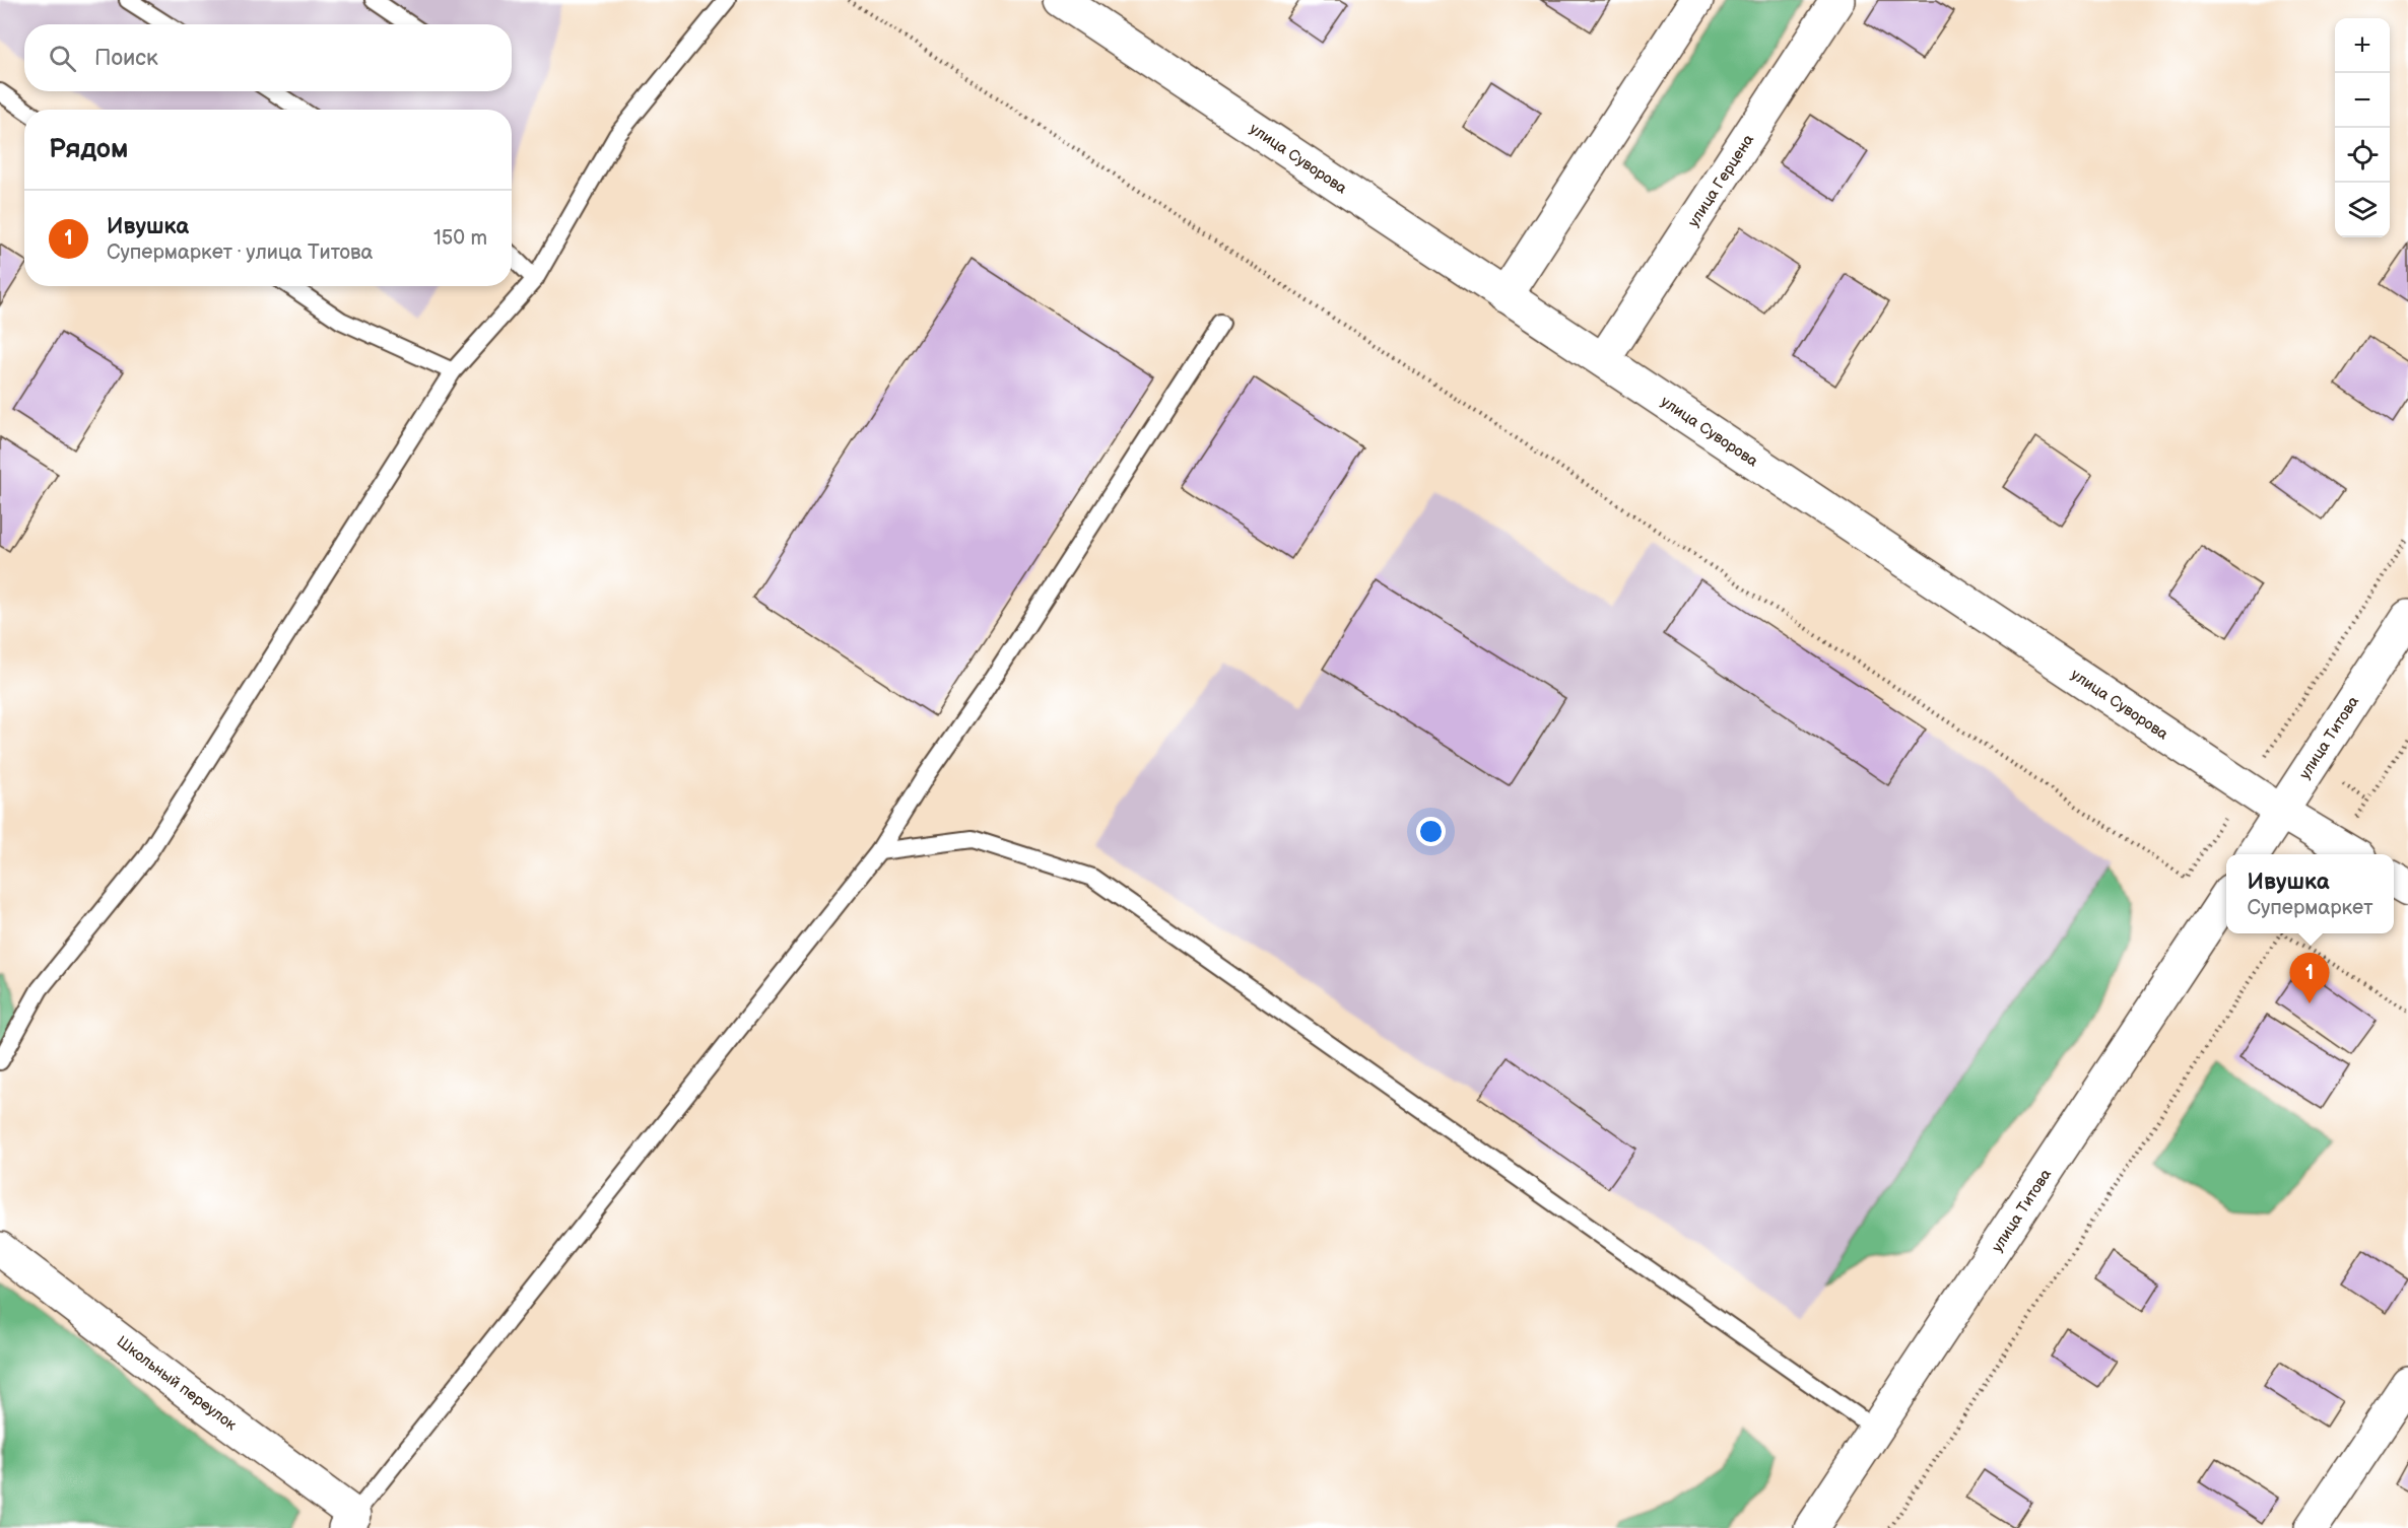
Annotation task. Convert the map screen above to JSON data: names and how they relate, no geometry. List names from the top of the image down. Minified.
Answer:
{"streets":{"street":["улица Суворова","улица Герцена","улица Титова","Школьный переулок"]},"crossings":[["улица Суворова","улица Герцена"],["улица Суворова","улица Титова"]],"page":{"map_buttons":["+","−"],"search":"Поиск","heading":"Рядом","list":[{"mark":"1","name":"Ивушка","note":"Супермаркет · улица Титова","value":"150 m"}],"popup":["Ивушка","Супермаркет"],"pins":"1"}}
